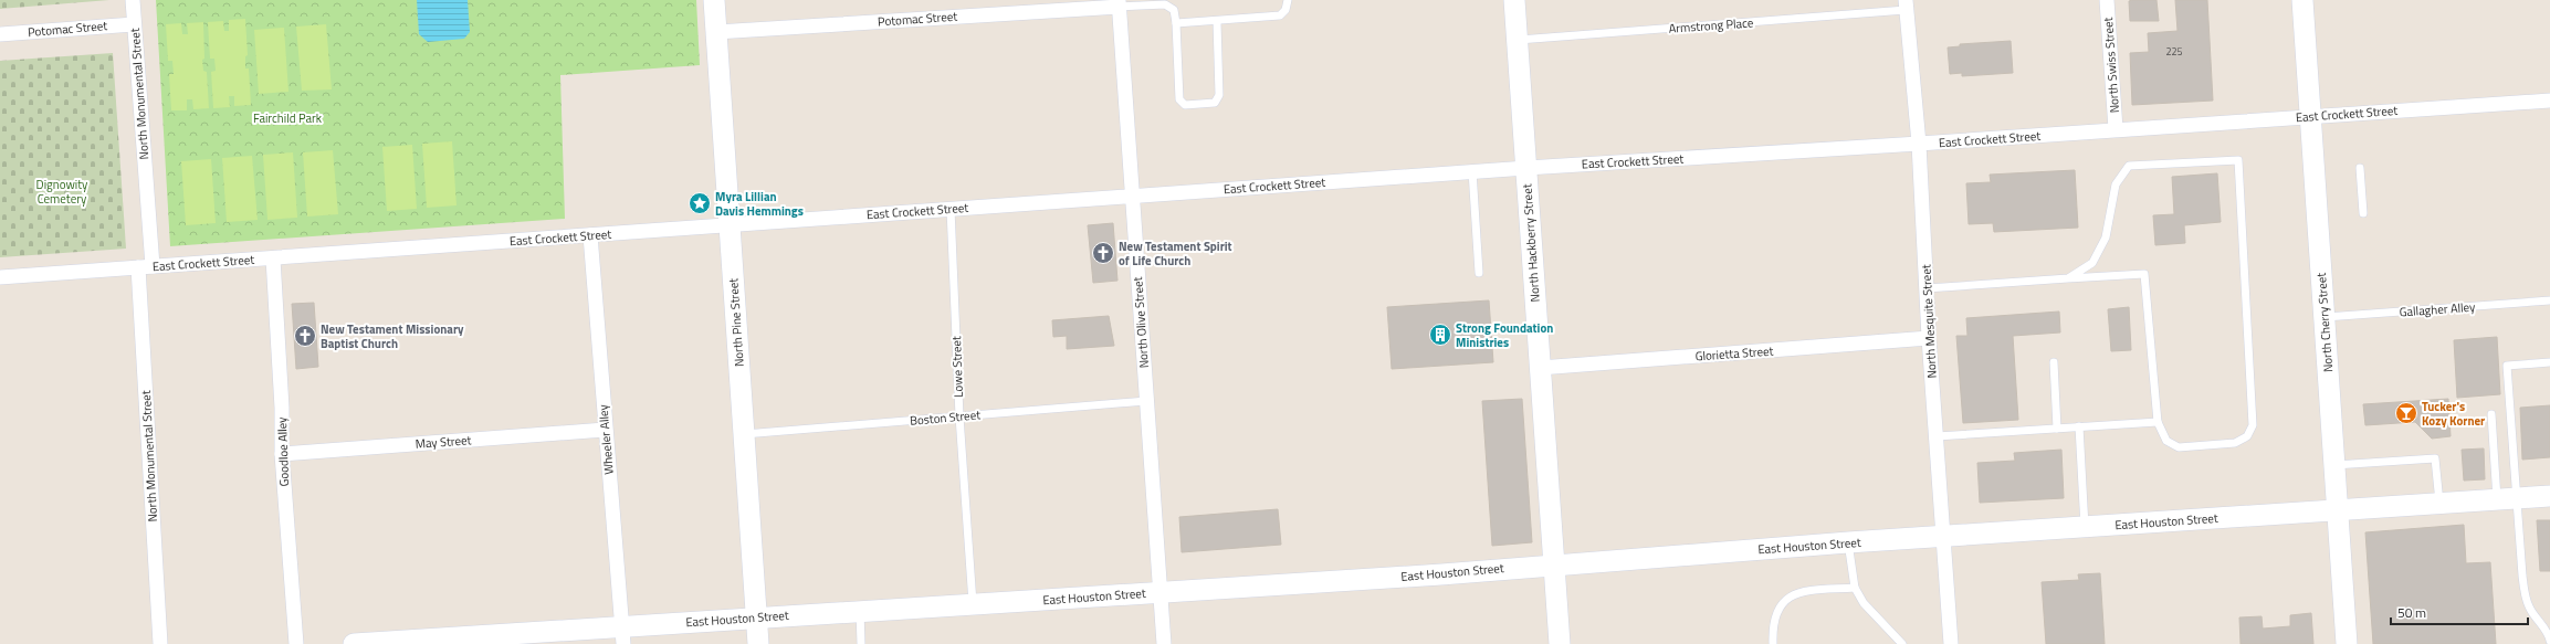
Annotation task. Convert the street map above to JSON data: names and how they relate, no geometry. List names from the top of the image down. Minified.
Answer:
{"streets":{"main road":["North Hackberry Street","North Pine Street","North Cherry Street","East Houston Street"],"street":["Potomac Street","North Swiss Street","North Monumental Street","East Crockett Street","North Mesquite Street","North Olive Street","Glorietta Street","Wheeler Alley","May Street","Goodloe Alley"],"lane":["Armstrong Place","Gallagher Alley","Lowe Street","Boston Street"]},"crossings":[["Potomac Street","North Monumental Street"],["Potomac Street","North Pine Street"],["Potomac Street","North Olive Street"],["Armstrong Place","North Hackberry Street"],["Armstrong Place","North Mesquite Street"],["North Swiss Street","East Crockett Street"],["North Monumental Street","East Crockett Street"],["East Crockett Street","North Hackberry Street"],["East Crockett Street","North Mesquite Street"],["East Crockett Street","North Pine Street"],["East Crockett Street","North Olive Street"],["East Crockett Street","North Cherry Street"],["East Crockett Street","Lowe Street"],["East Crockett Street","Wheeler Alley"],["East Crockett Street","Goodloe Alley"],["North Hackberry Street","Glorietta Street"],["North Hackberry Street","East Houston Street"],["Gallagher Alley","North Cherry Street"],["North Mesquite Street","Glorietta Street"],["North Mesquite Street","East Houston Street"],["North Pine Street","Boston Street"],["North Pine Street","East Houston Street"],["North Olive Street","Boston Street"],["North Olive Street","East Houston Street"],["North Cherry Street","East Houston Street"],["Lowe Street","Boston Street"],["Lowe Street","East Houston Street"],["Wheeler Alley","May Street"],["Wheeler Alley","East Houston Street"],["May Street","Goodloe Alley"]],"parks":["Fairchild Park","Dignowity Cemetery"],"places":{"place":["Myra Lillian Davis Hemmings"],"church":["New Testament Spirit of Life Church","New Testament Missionary Baptist Church"],"building":["Strong Foundation Ministries"],"bar":["Tucker's Kozy Korner"]},"house_numbers":["225"],"scale_bar":"50 m"}
